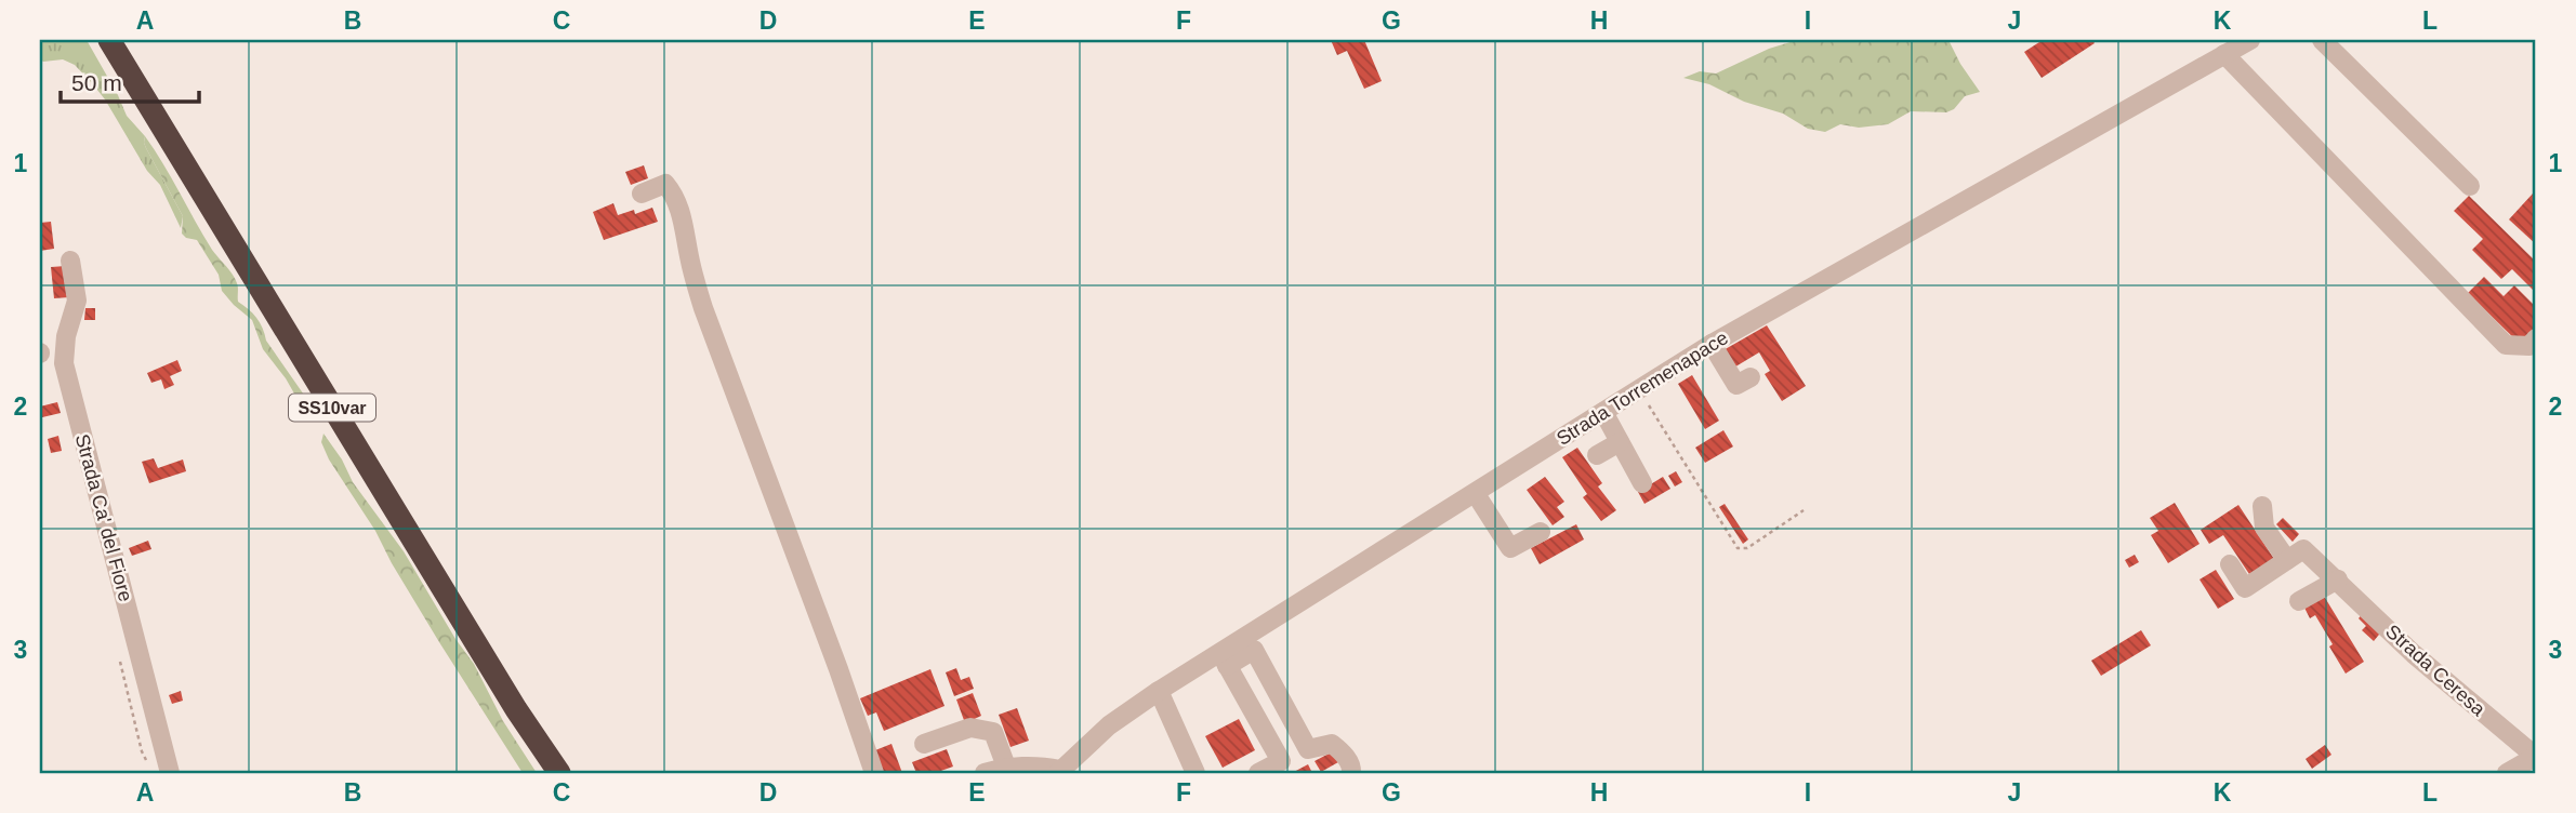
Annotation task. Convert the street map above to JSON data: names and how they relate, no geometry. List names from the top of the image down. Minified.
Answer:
{"streets":{"highway":["SS10var"],"street":["Strada Torremenapace","Strada Ca' del Fiore","Strada Ceresa"]},"scale_bar":"50 m","grid":{"columns":["A","B","C","D","E","F","G","H","I","J","K","L"],"rows":["1","2","3"]}}
